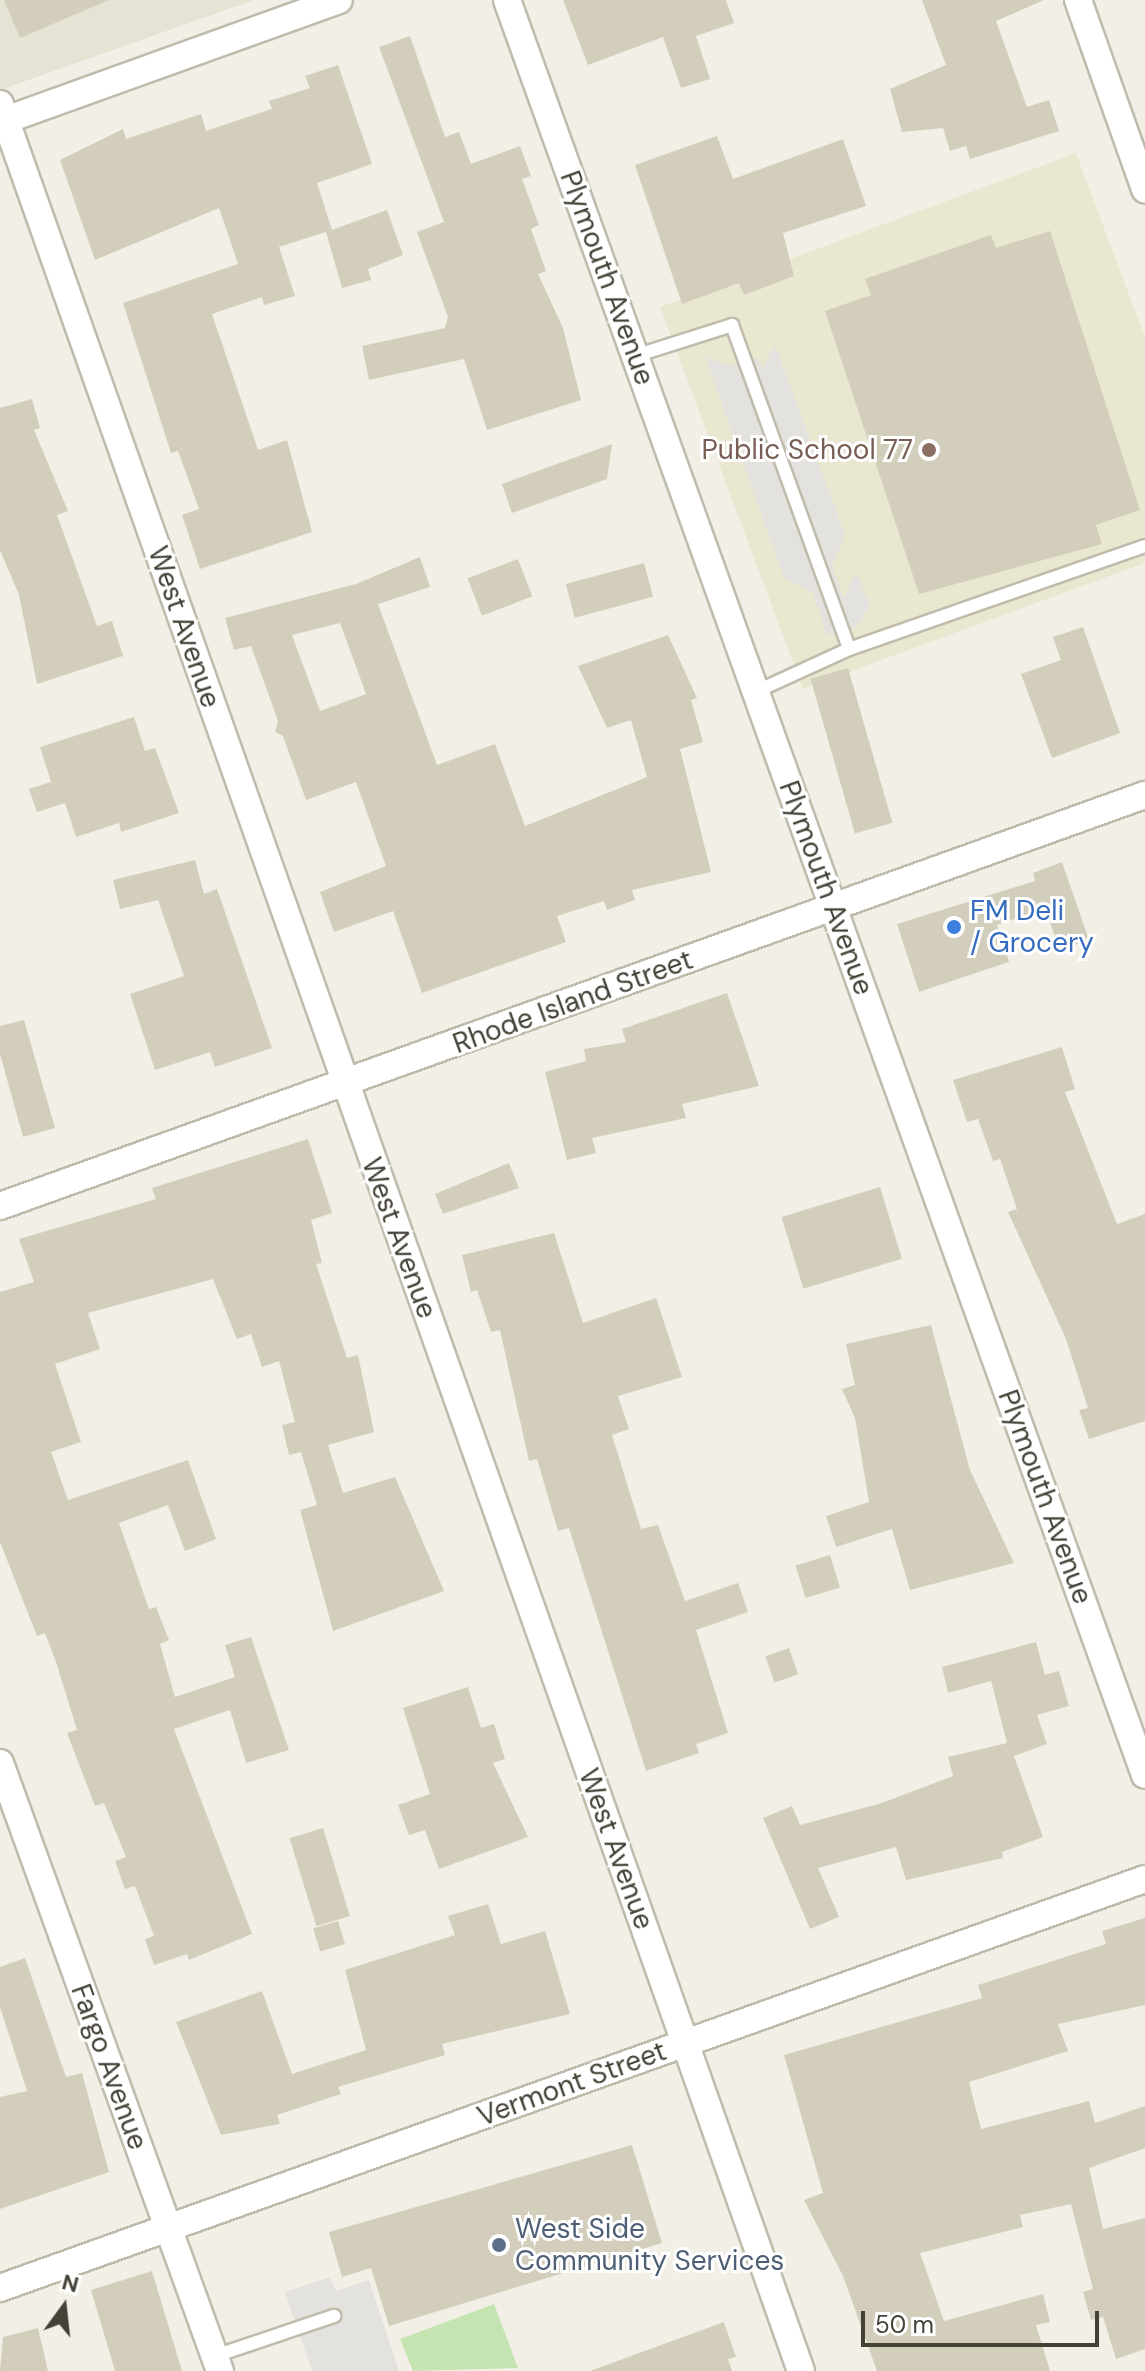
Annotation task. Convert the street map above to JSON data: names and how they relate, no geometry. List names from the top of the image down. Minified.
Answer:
{"streets":{"street":["Plymouth Avenue","West Avenue","Rhode Island Street","Fargo Avenue","Vermont Street"]},"crossings":[["Plymouth Avenue","Rhode Island Street"],["West Avenue","Rhode Island Street"],["West Avenue","Vermont Street"],["Fargo Avenue","Vermont Street"]],"places":["Public School 77","FM Deli / Grocery","West Side Community Services"],"scale_bar":"50 m","north":"top"}
